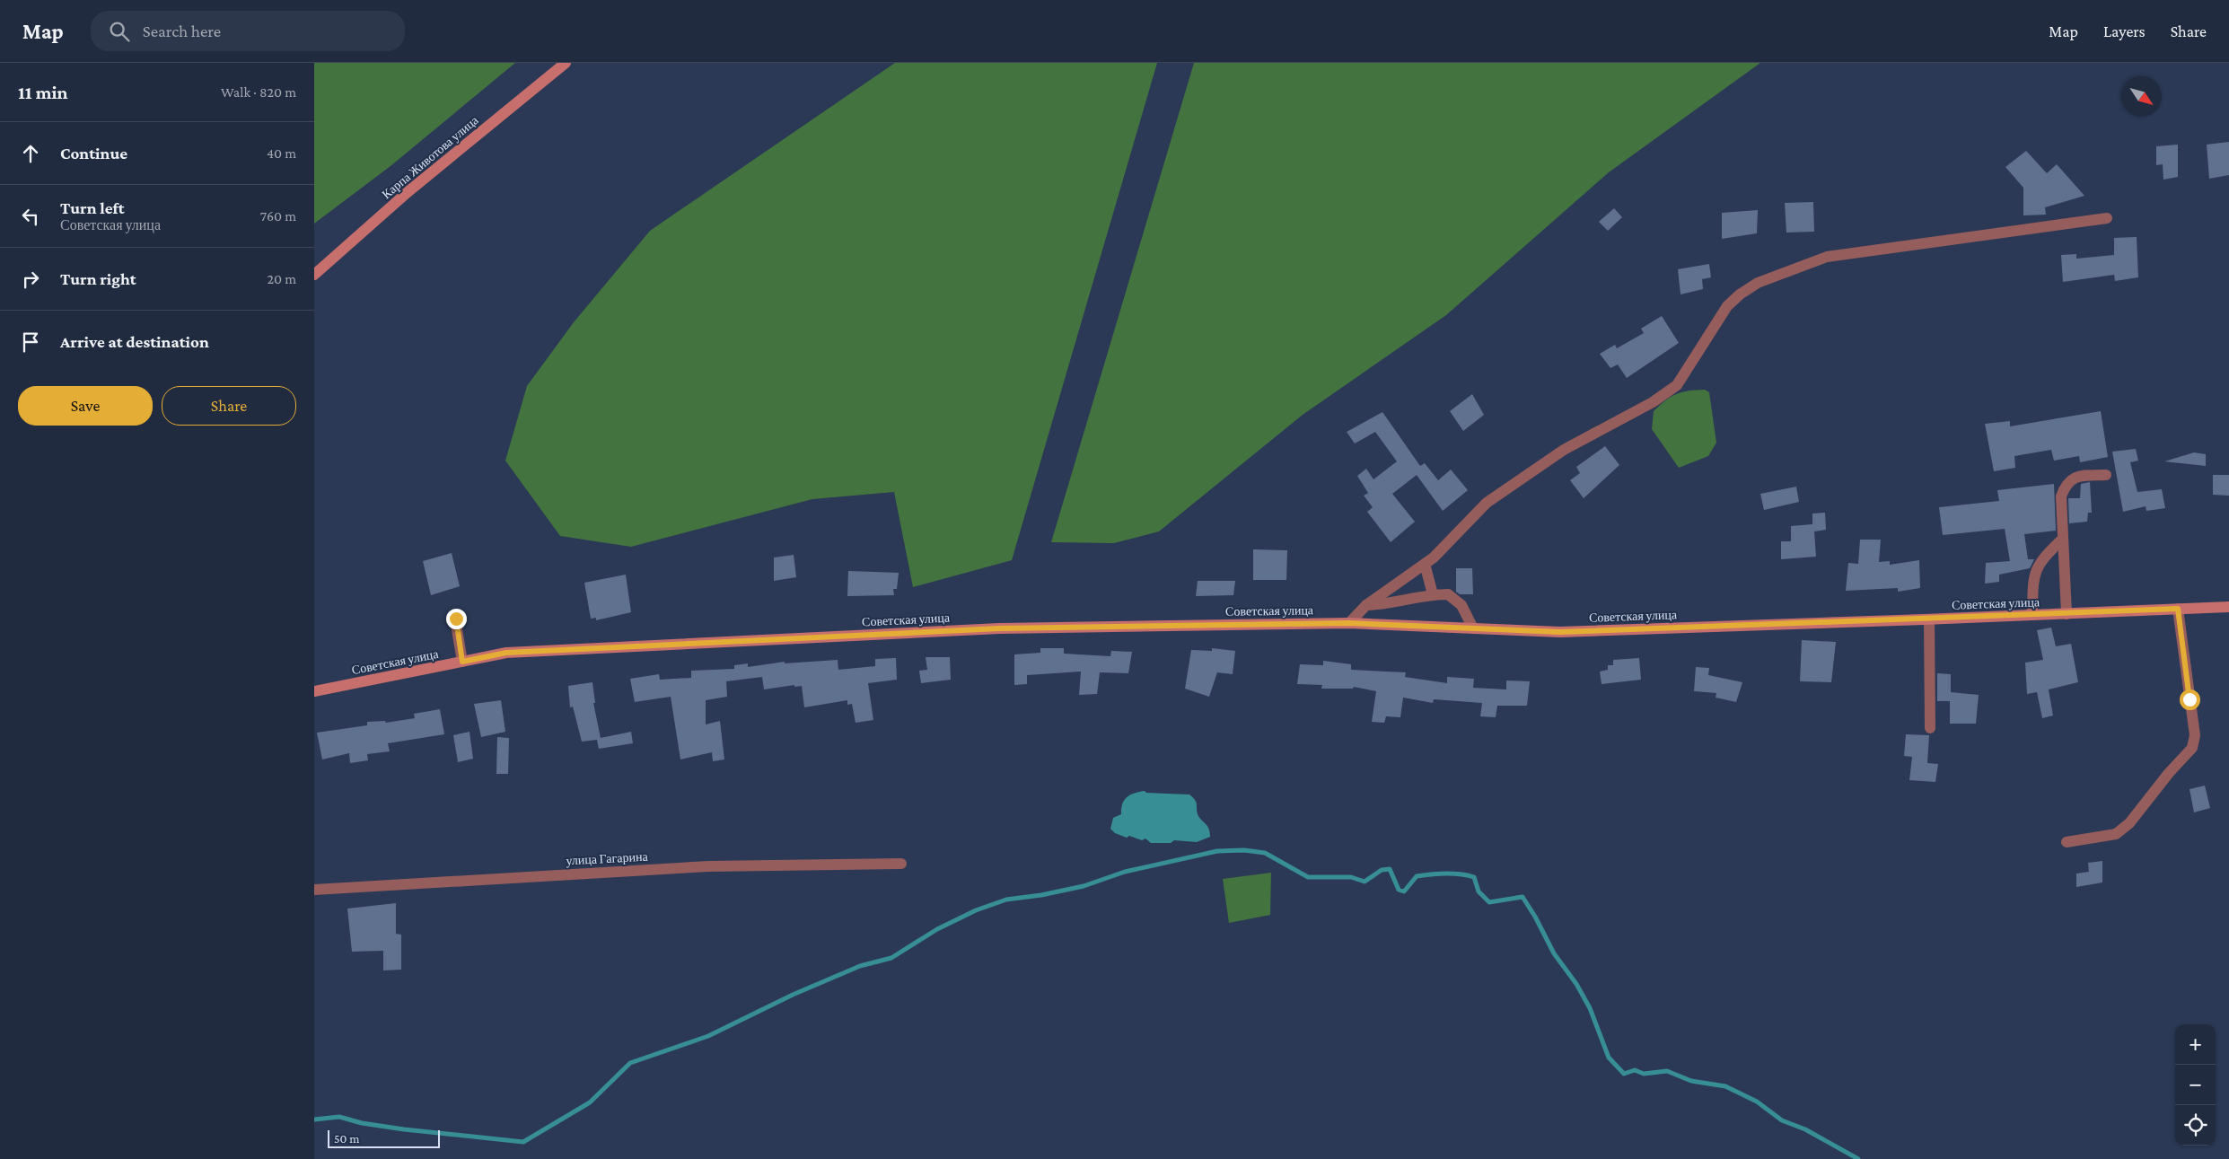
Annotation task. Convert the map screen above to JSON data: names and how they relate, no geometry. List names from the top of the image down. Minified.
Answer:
{"streets":{"main road":["Карпа Животова улица","Советская улица"],"street":["улица Гагарина"]},"scale_bar":"50 m","north":"bottom right","page":{"header":"Map","search":"Search here","nav":["Map","Layers","Share"],"heading":["11 min","Walk · 820 m"],"list":[["Continue","40 m"],["Turn left","Советская улица","760 m"],["Turn right","20 m"],"Arrive at destination"],"buttons":["Save","Share"],"map_buttons":["+","−"],"scale":"50 m"}}
